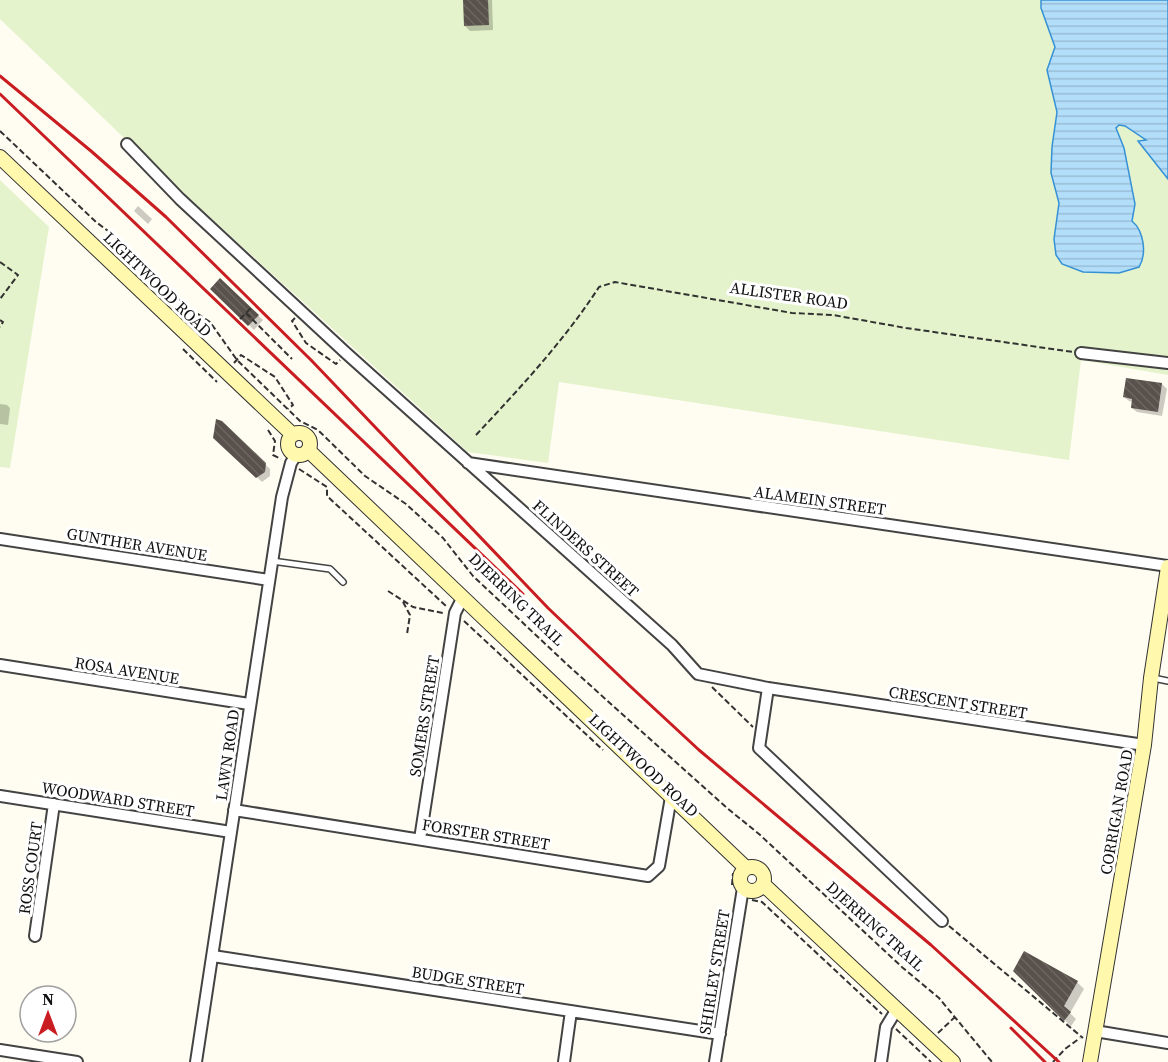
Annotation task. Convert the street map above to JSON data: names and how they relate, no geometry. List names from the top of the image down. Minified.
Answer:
{"streets":{"main road":["LIGHTWOOD ROAD","CORRIGAN ROAD"],"street":["ALAMEIN STREET","GUNTHER AVENUE","FLINDERS STREET","ROSA AVENUE","CRESCENT STREET","SOMERS STREET","LAWN ROAD","WOODWARD STREET","FORSTER STREET","ROSS COURT","SHIRLEY STREET","BUDGE STREET"],"path":["ALLISTER ROAD","DJERRING TRAIL"]},"crossings":[["LIGHTWOOD ROAD","SOMERS STREET"],["LIGHTWOOD ROAD","LAWN ROAD"],["LIGHTWOOD ROAD","FORSTER STREET"],["LIGHTWOOD ROAD","SHIRLEY STREET"],["ALAMEIN STREET","FLINDERS STREET"],["ALAMEIN STREET","CORRIGAN ROAD"],["GUNTHER AVENUE","LAWN ROAD"],["ROSA AVENUE","LAWN ROAD"],["CRESCENT STREET","CORRIGAN ROAD"],["SOMERS STREET","FORSTER STREET"],["LAWN ROAD","WOODWARD STREET"],["LAWN ROAD","FORSTER STREET"],["LAWN ROAD","BUDGE STREET"],["WOODWARD STREET","ROSS COURT"],["SHIRLEY STREET","BUDGE STREET"]],"north":"top"}
